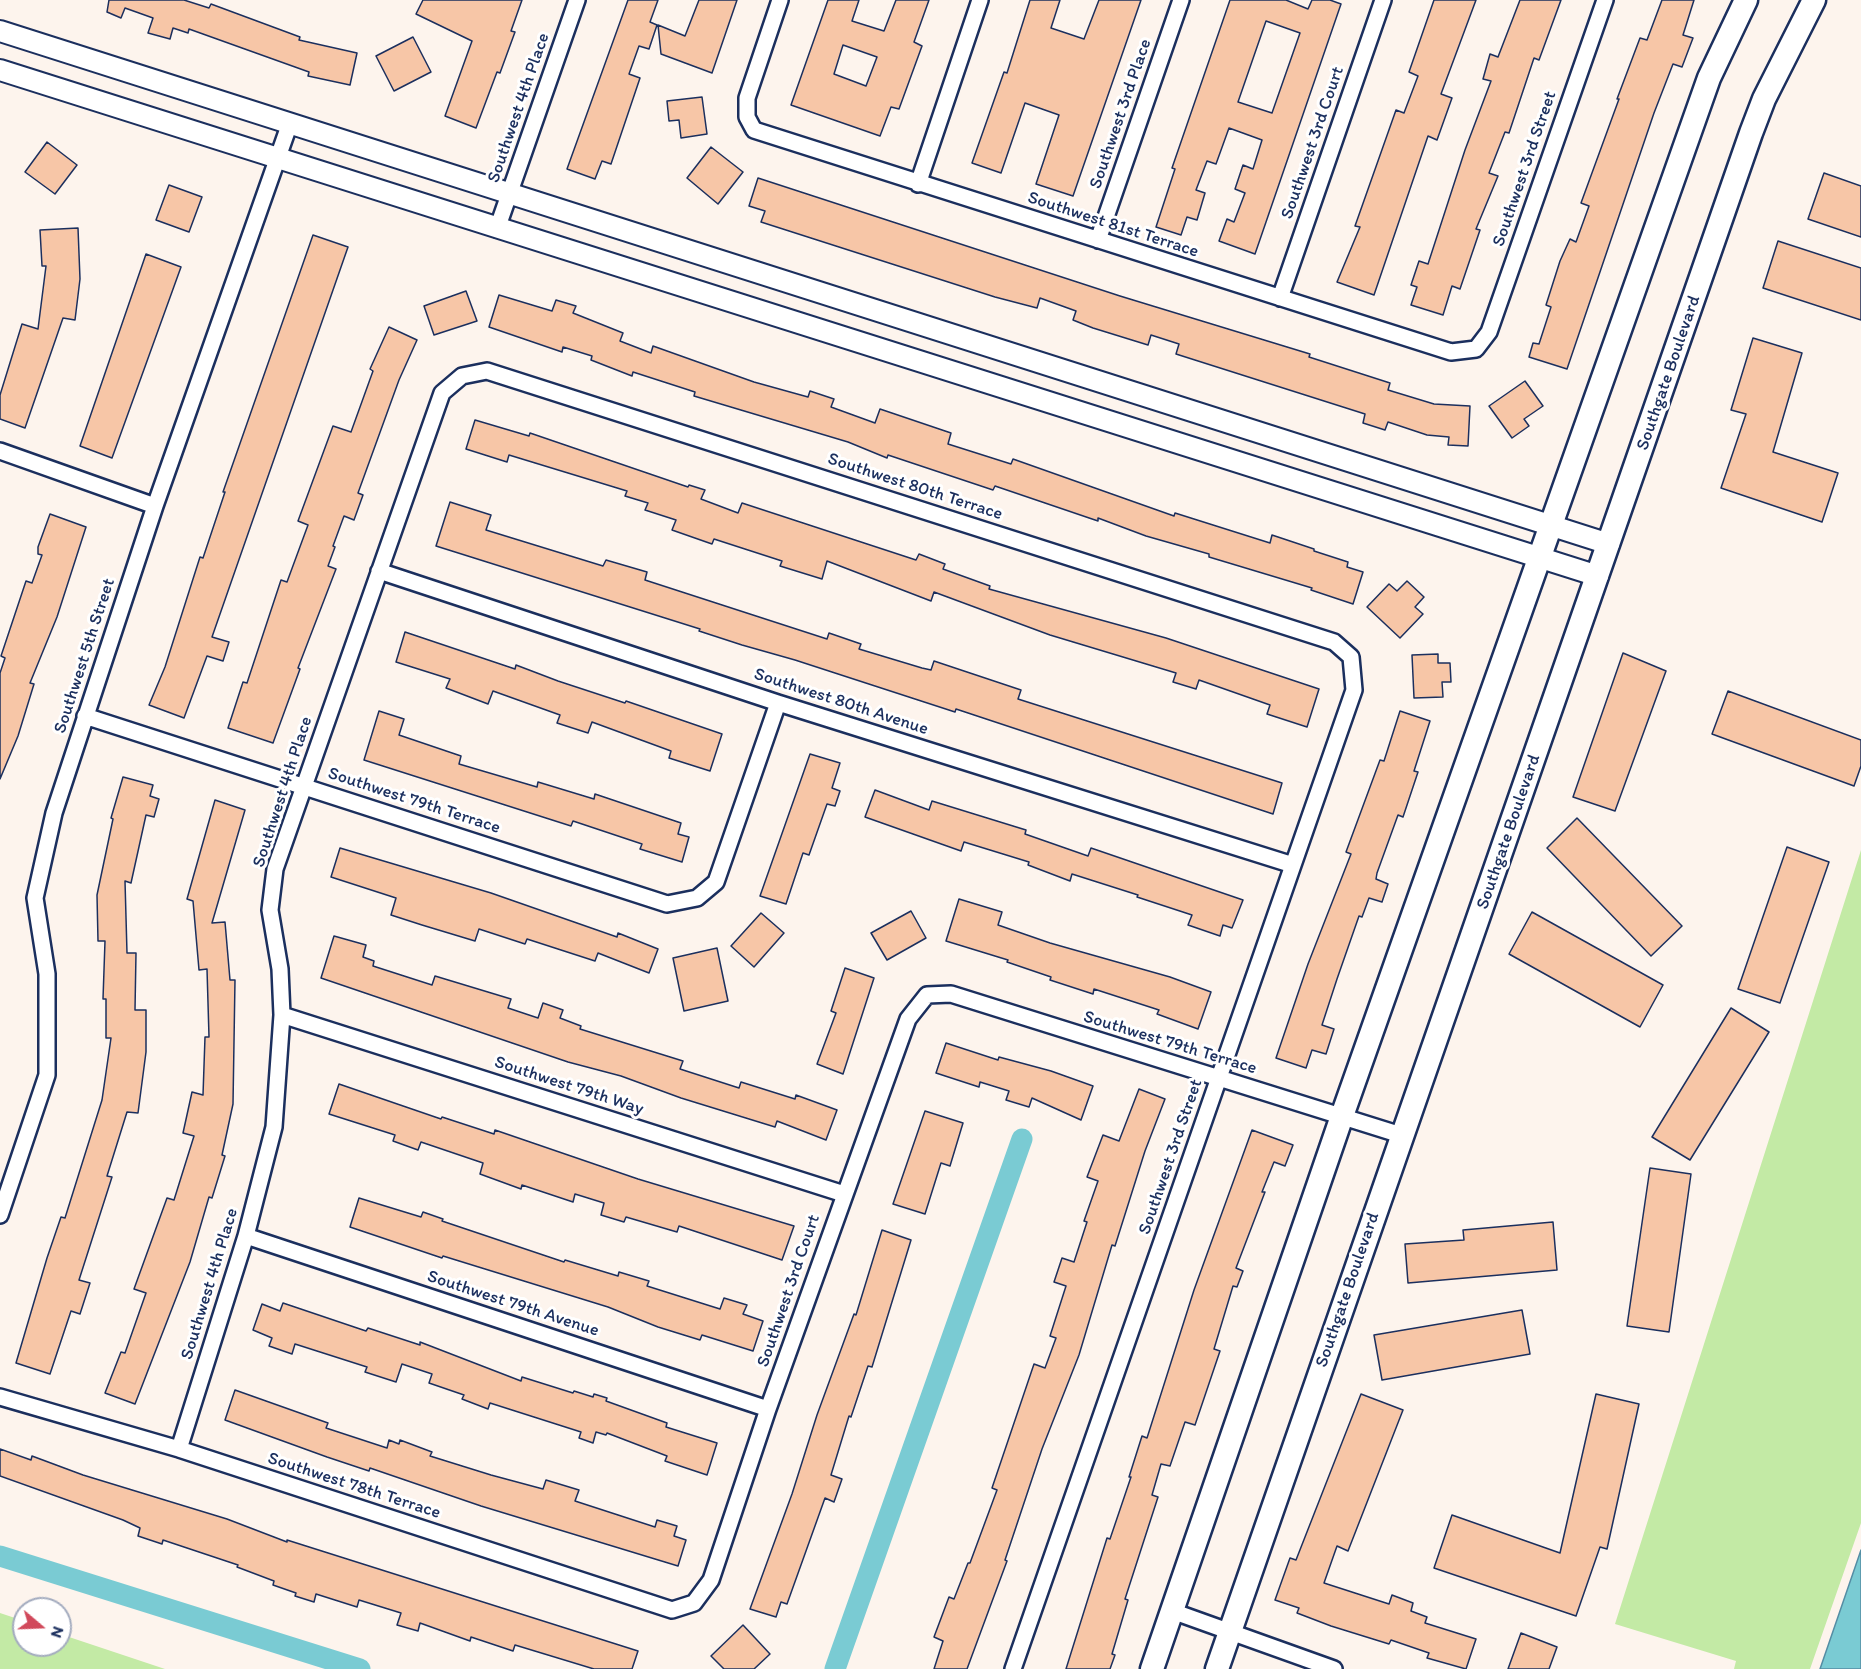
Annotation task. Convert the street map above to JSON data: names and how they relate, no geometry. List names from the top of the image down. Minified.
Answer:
{"streets":{"main road":["Southgate Boulevard"],"street":["Southwest 4th Place","Southwest 3rd Place","Southwest 3rd Court","Southwest 3rd Street","Southwest 81st Terrace","Southwest 80th Terrace","Southwest 5th Street","Southwest 80th Avenue","Southwest 79th Terrace","Southwest 79th Way","Southwest 79th Avenue","Southwest 78th Terrace"]},"crossings":[["Southwest 4th Place","Southwest 80th Terrace"],["Southwest 4th Place","Southwest 80th Avenue"],["Southwest 4th Place","Southwest 79th Terrace"],["Southwest 4th Place","Southwest 79th Way"],["Southwest 4th Place","Southwest 79th Avenue"],["Southwest 4th Place","Southwest 78th Terrace"],["Southwest 3rd Place","Southwest 81st Terrace"],["Southwest 3rd Court","Southwest 81st Terrace"],["Southwest 3rd Court","Southwest 79th Terrace"],["Southwest 3rd Court","Southwest 79th Way"],["Southwest 3rd Court","Southwest 79th Avenue"],["Southwest 3rd Court","Southwest 78th Terrace"],["Southwest 3rd Street","Southwest 81st Terrace"],["Southwest 3rd Street","Southwest 80th Terrace"],["Southwest 3rd Street","Southwest 80th Avenue"],["Southwest 3rd Street","Southwest 79th Terrace"],["Southgate Boulevard","Southwest 79th Terrace"],["Southwest 5th Street","Southwest 79th Terrace"],["Southwest 80th Avenue","Southwest 79th Terrace"]],"north":"right"}
